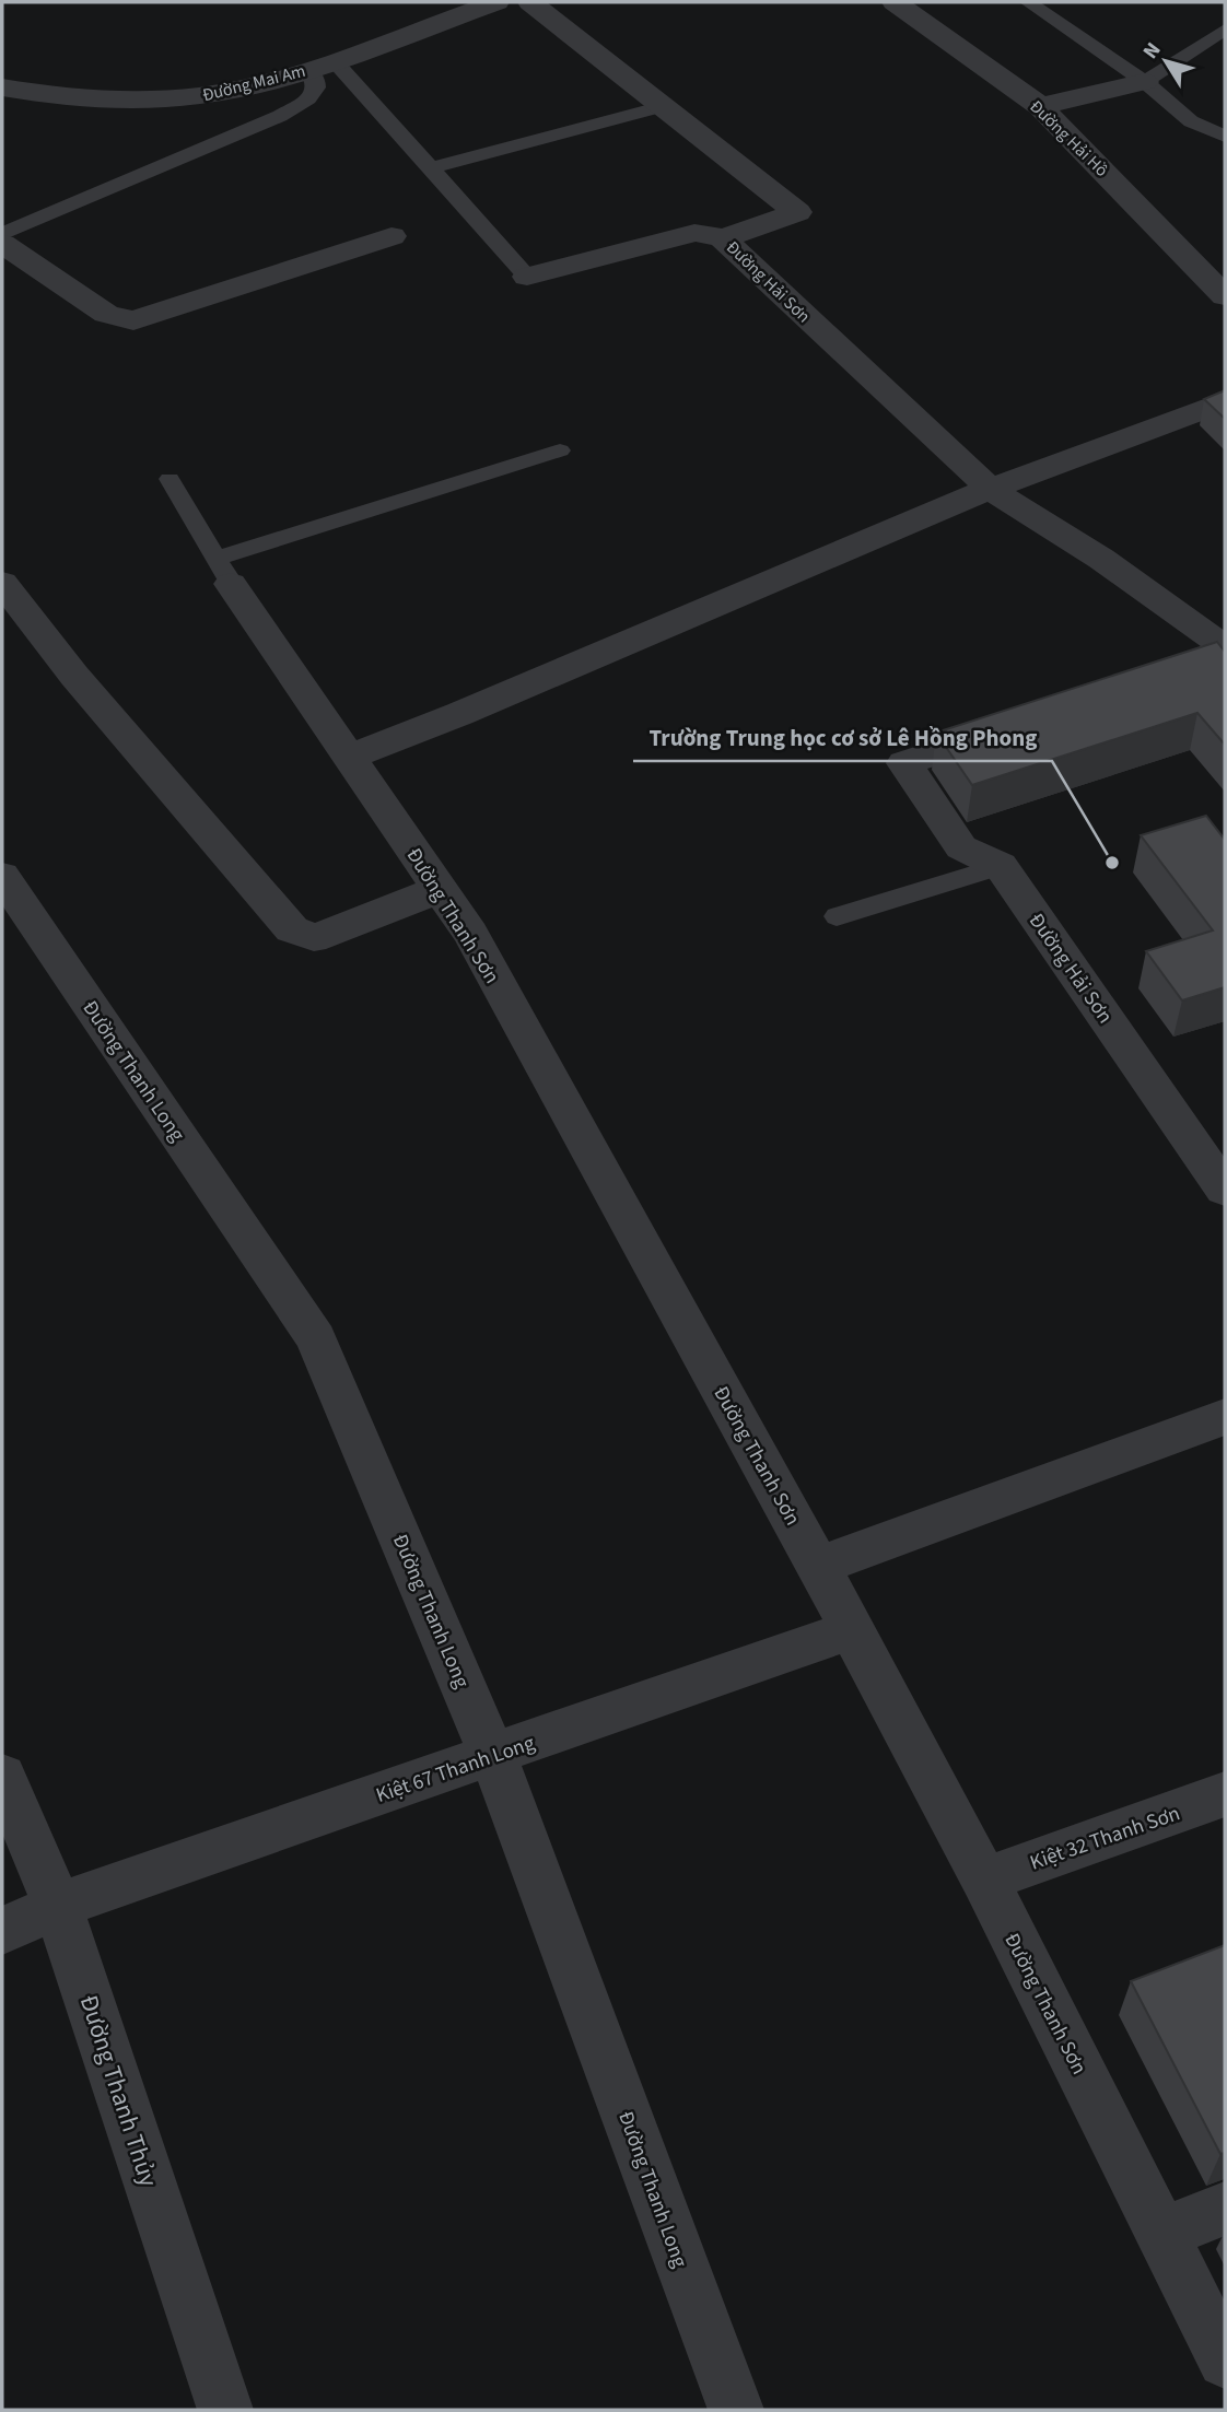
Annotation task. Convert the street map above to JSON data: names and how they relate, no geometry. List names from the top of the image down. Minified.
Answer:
{"streets":{"street":["Đường Mai Am","Đường Hải Hồ","Đường Hải Sơn","Đường Thanh Sơn","Đường Thanh Long","Kiệt 67 Thanh Long","Kiệt 32 Thanh Sơn","Đường Thanh Thủy"]},"crossings":[["Đường Thanh Sơn","Kiệt 67 Thanh Long"],["Đường Thanh Sơn","Kiệt 32 Thanh Sơn"],["Đường Thanh Long","Kiệt 67 Thanh Long"],["Kiệt 67 Thanh Long","Đường Thanh Thủy"]],"places":["Trường Trung học cơ sở Lê Hồng Phong"],"north":"top left"}
